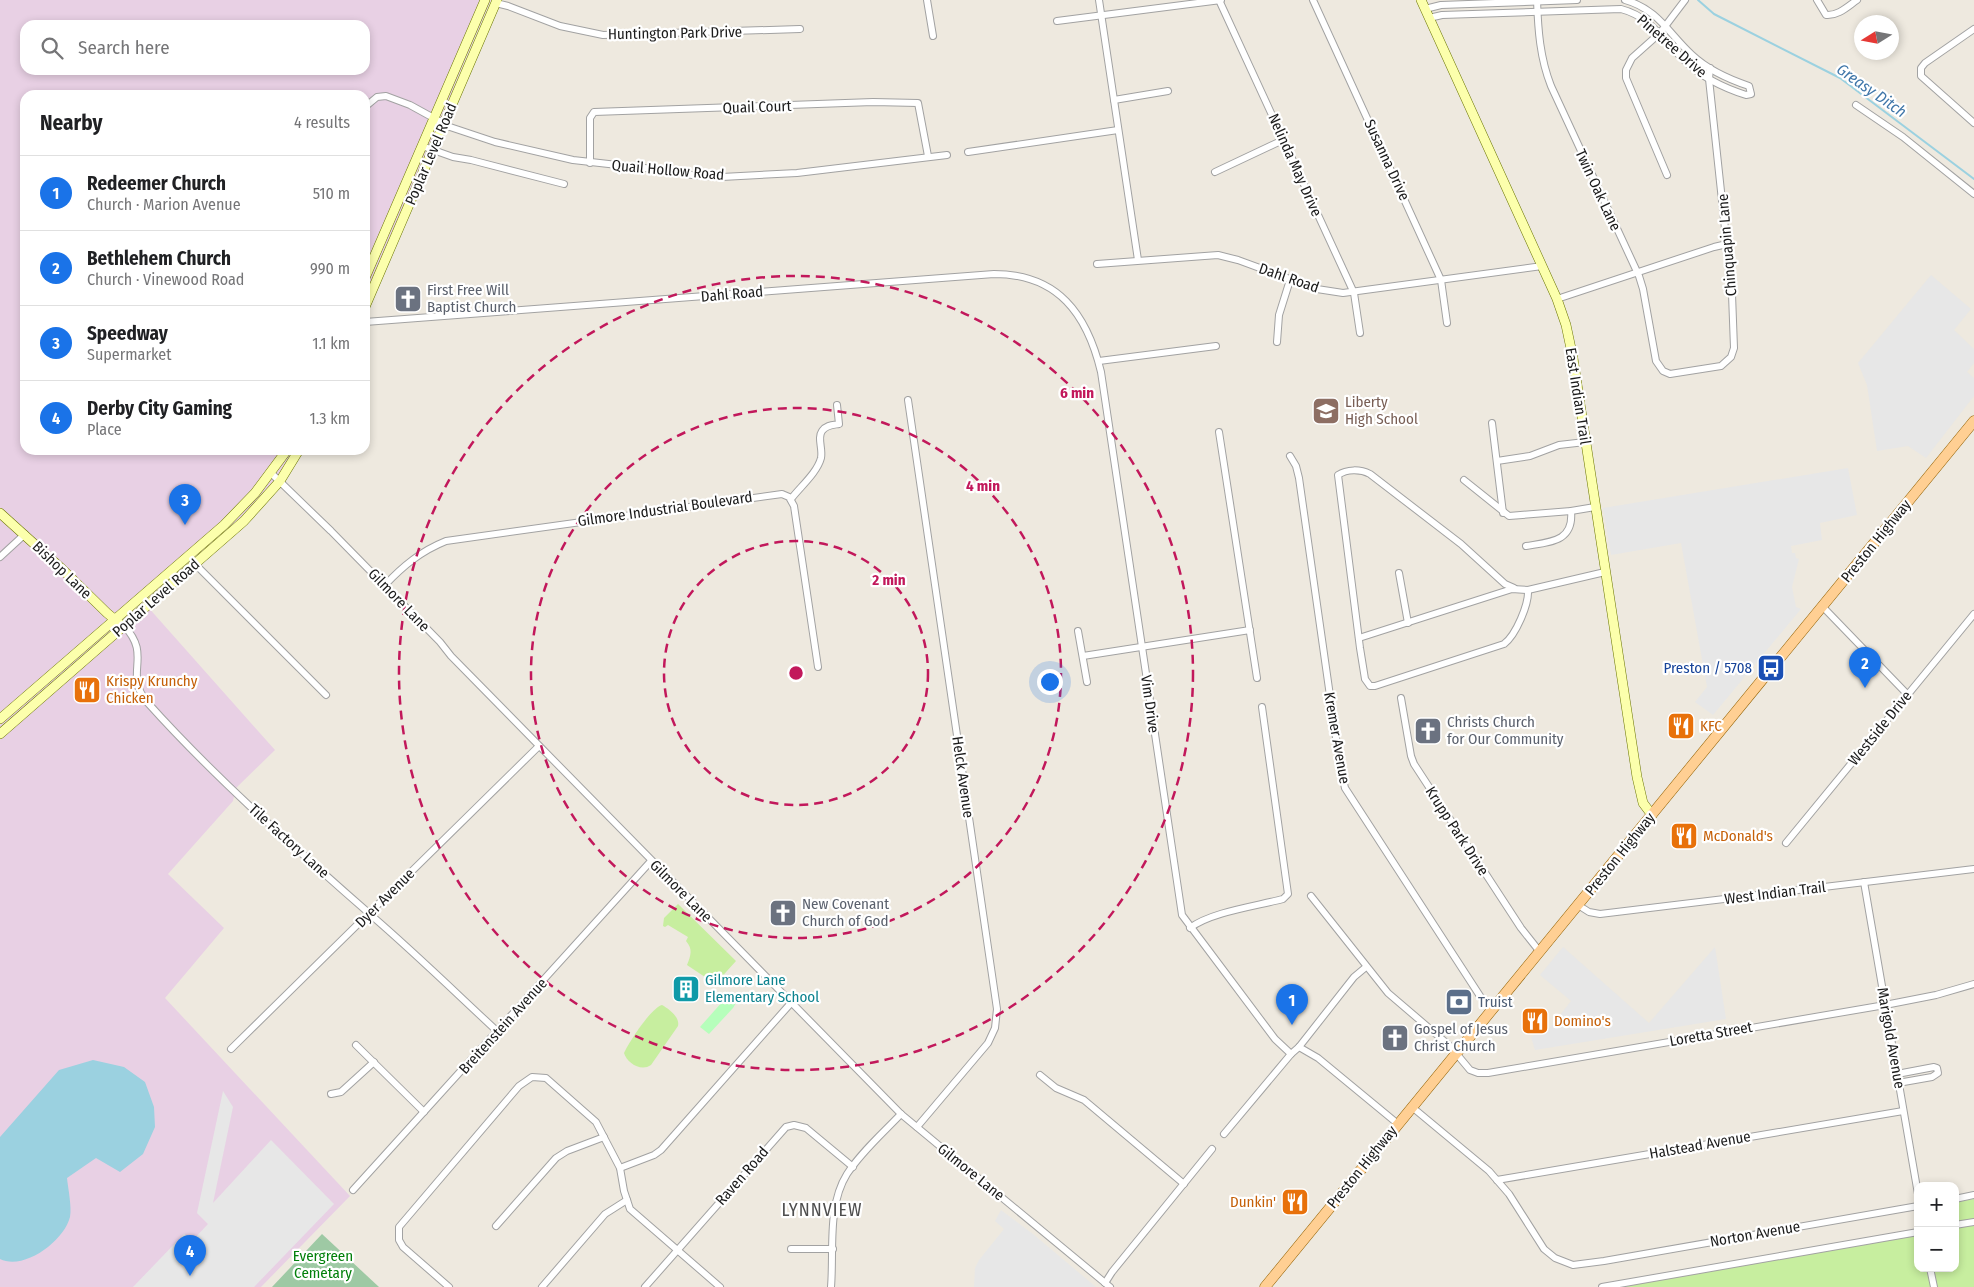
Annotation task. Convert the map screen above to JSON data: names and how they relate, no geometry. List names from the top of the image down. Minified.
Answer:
{"streets":{"main road":["Poplar Level Road","East Indian Trail","Preston Highway","Bishop Lane"],"street":["Huntington Park Drive","Pinetree Drive","Quail Court","Susanna Drive","Nelinda May Drive","Quail Hollow Road","Twin Oak Lane","Chinquapin Lane","Dahl Road","Gilmore Industrial Boulevard","Gilmore Lane","Vim Drive","Westside Drive","Kremer Avenue","Helck Avenue","Krupp Park Drive","Tile Factory Lane","West Indian Trail","Dyer Avenue","Breitenstein Avenue","Loretta Street","Marigold Avenue","Halstead Avenue","Raven Road","Norton Avenue"]},"crossings":[["Huntington Park Drive","Poplar Level Road"],["Pinetree Drive","Twin Oak Lane"],["Pinetree Drive","Chinquapin Lane"],["Pinetree Drive","East Indian Trail"],["Quail Court","Quail Hollow Road"],["Poplar Level Road","Quail Hollow Road"],["Poplar Level Road","Bishop Lane"],["Poplar Level Road","Gilmore Lane"],["Poplar Level Road","Tile Factory Lane"],["Susanna Drive","Dahl Road"],["Nelinda May Drive","Dahl Road"],["Twin Oak Lane","Chinquapin Lane"],["Dahl Road","East Indian Trail"],["Dahl Road","Vim Drive"],["East Indian Trail","Preston Highway"],["Gilmore Industrial Boulevard","Gilmore Lane"],["Preston Highway","Kremer Avenue"],["Preston Highway","Krupp Park Drive"],["Preston Highway","West Indian Trail"],["Preston Highway","Loretta Street"],["Preston Highway","Norton Avenue"],["Bishop Lane","Tile Factory Lane"],["Gilmore Lane","Helck Avenue"],["Gilmore Lane","Dyer Avenue"],["Gilmore Lane","Breitenstein Avenue"],["Tile Factory Lane","Dyer Avenue"],["Tile Factory Lane","Breitenstein Avenue"],["West Indian Trail","Marigold Avenue"],["Loretta Street","Marigold Avenue"],["Marigold Avenue","Halstead Avenue"],["Halstead Avenue","Norton Avenue"]],"districts":["LYNNVIEW"],"water":["Greasy Ditch"],"parks":["Evergreen Cemetary"],"places":{"church":["First Free Will Baptist Church","Christs Church for Our Community","New Covenant Church of God","Gospel of Jesus Christ Church"],"school or university":["Liberty High School"],"bus stop":["Preston / 5708"],"restaurant":["Krispy Krunchy Chicken","KFC","McDonald's","Domino's","Dunkin'"],"building":["Gilmore Lane Elementary School"],"bank":["Truist"]},"north":"left","page":{"search":"Search here","heading":["Nearby","4 results"],"list":[{"mark":"1","name":"Redeemer Church","note":"Church · Marion Avenue","value":"510 m"},{"mark":"2","name":"Bethlehem Church","note":"Church · Vinewood Road","value":"990 m"},{"mark":"3","name":"Speedway","note":"Supermarket","value":"1.1 km"},{"mark":"4","name":"Derby City Gaming","note":"Place","value":"1.3 km"}],"pins":["3","2","1","4"],"map_buttons":["+","−"]},"rings":["6 min","4 min","2 min"]}
